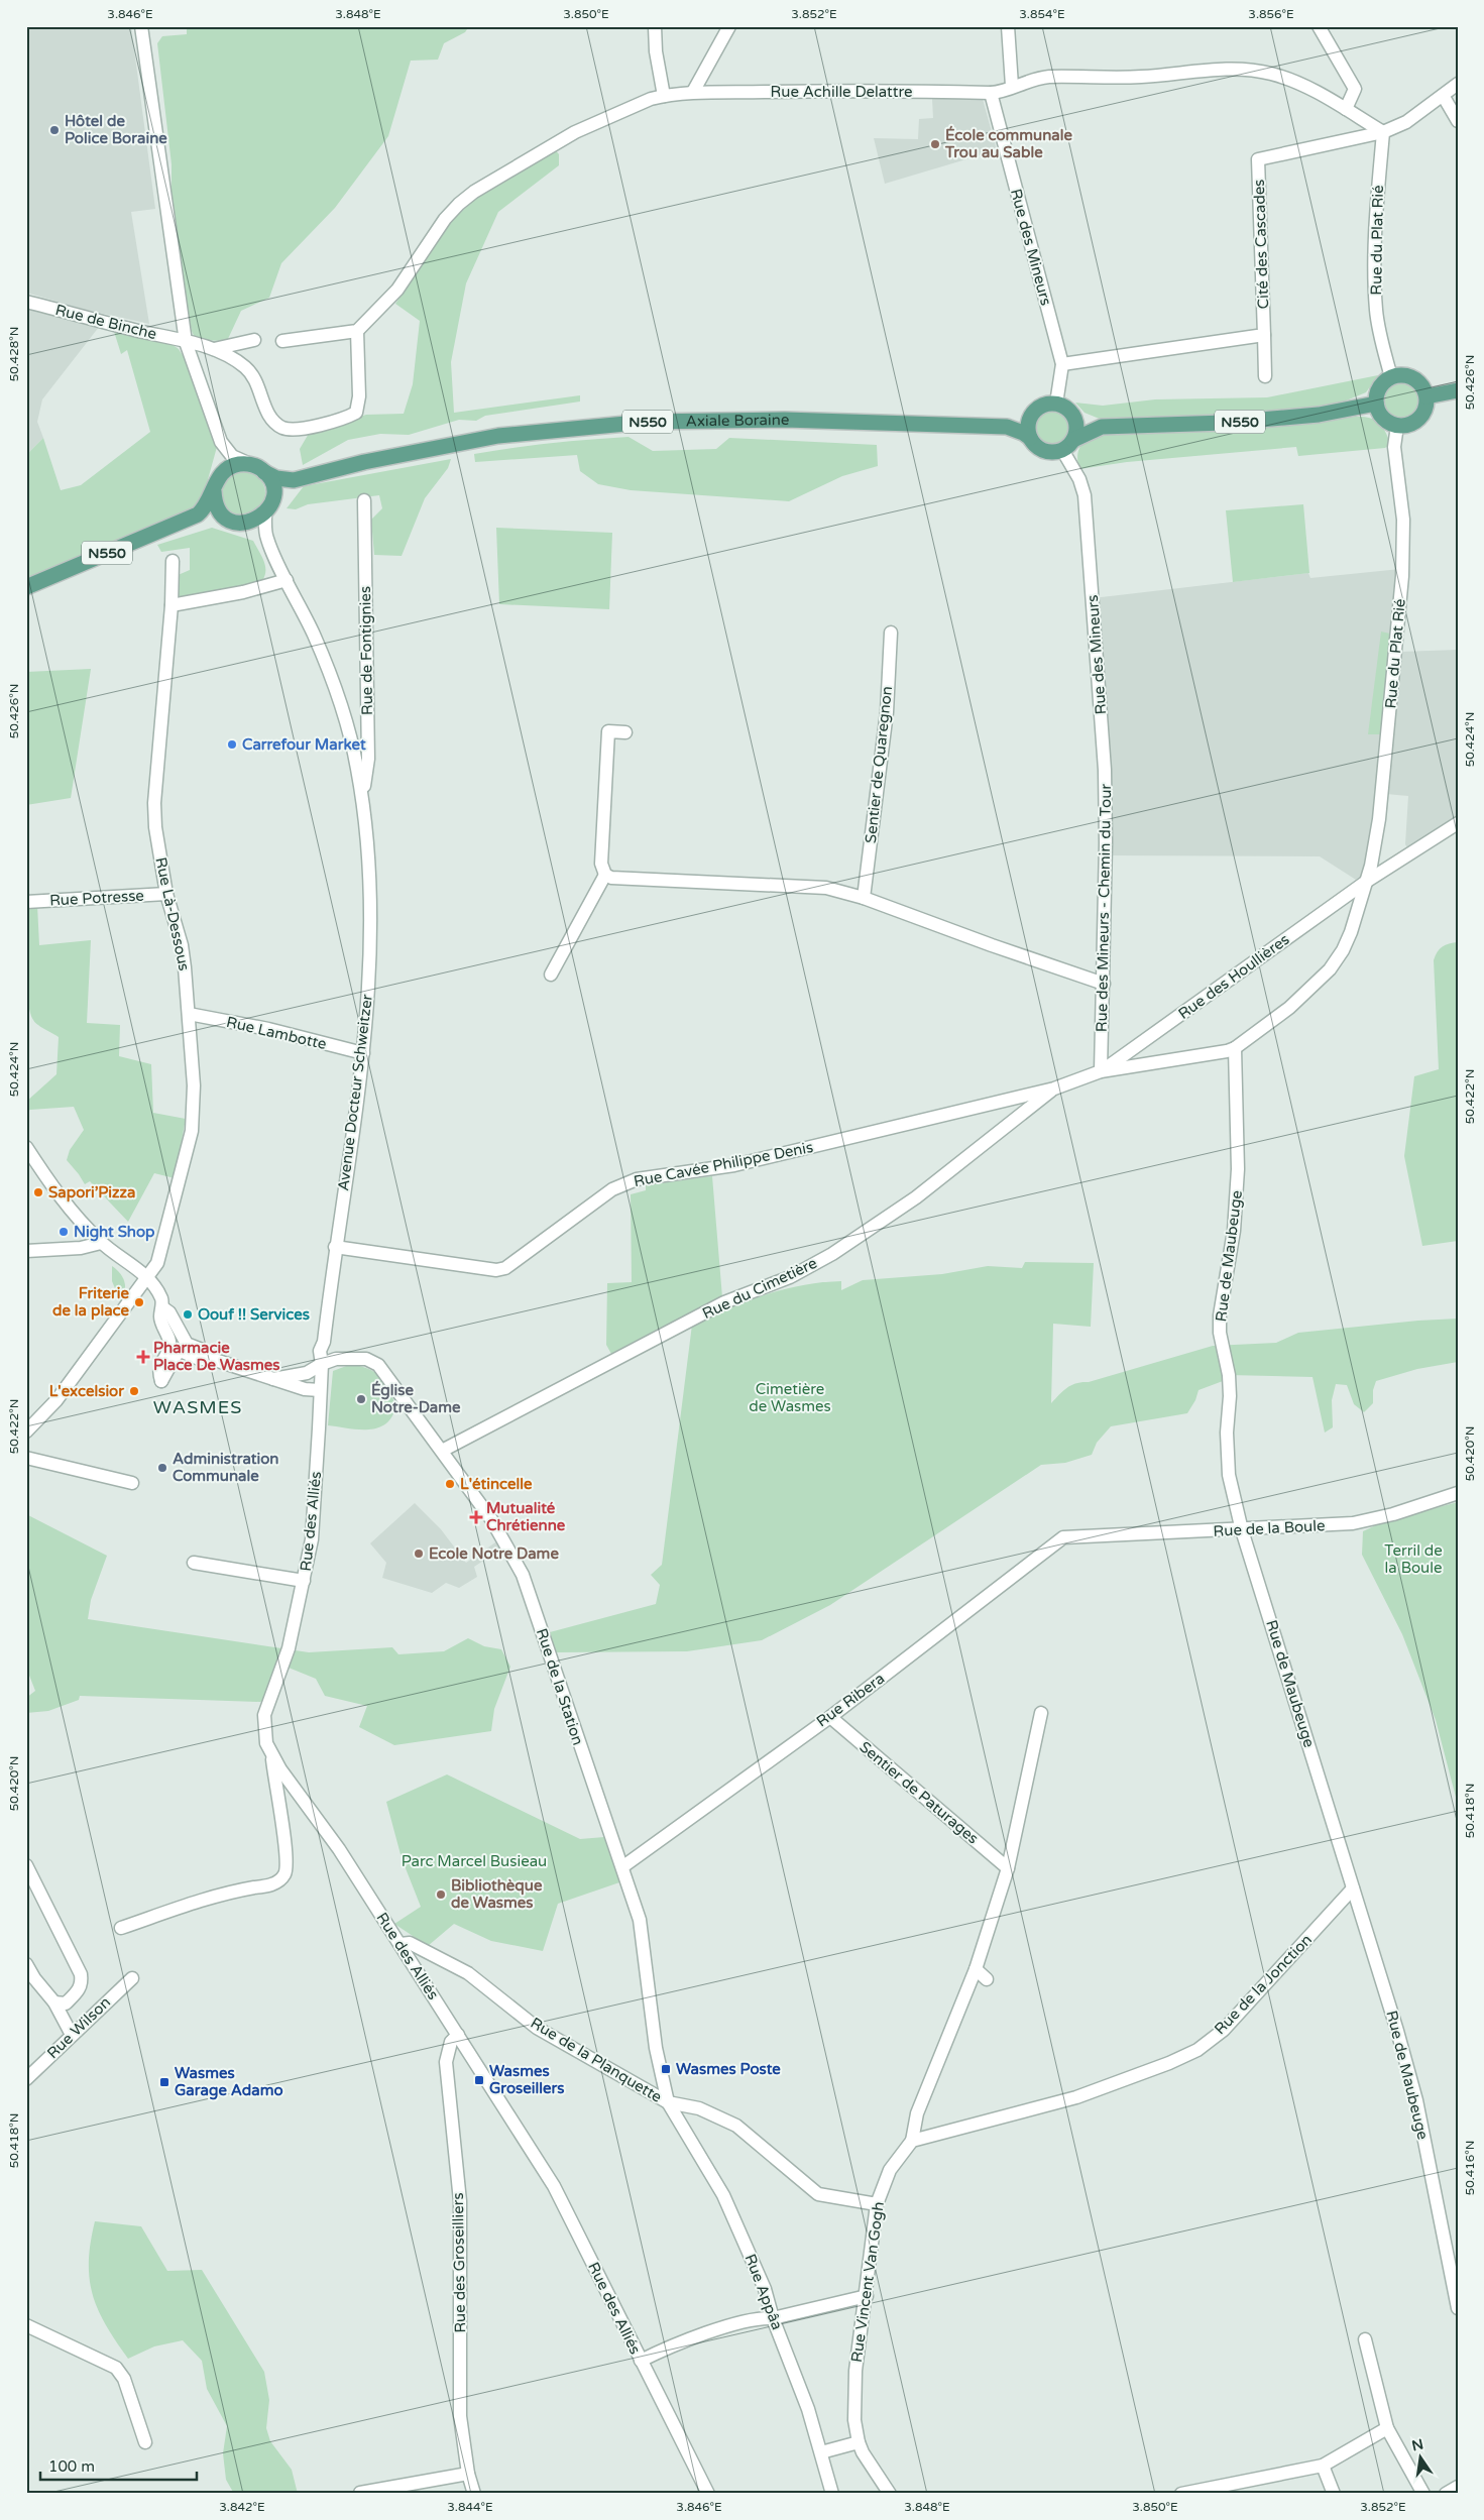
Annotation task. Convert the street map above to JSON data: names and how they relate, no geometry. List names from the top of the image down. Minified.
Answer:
{"streets":{"main road":["Axiale Boraine","N550"],"street":["Rue Achille Delattre","Rue du Plat Rié","Cité des Cascades","Rue des Mineurs","Rue de Binche","Rue de Fontignies","Sentier de Quaregnon","Rue Potresse","Rue des Mineurs - Chemin du Tour","Rue Là-Dessous","Rue des Houllières","Rue Lambotte","Avenue Docteur Schweitzer","Rue Cavée Philippe Denis","Rue de Maubeuge","Rue du Cimetière","Rue des Alliés","Rue de la Boule","Rue de la Station","Rue Ribera","Sentier de Paturages","Rue de la Jonction","Rue Wilson","Rue de la Planquette","Rue des Groseilliers","Rue Vincent Van Gogh","Rue Appâa"]},"crossings":[["Rue Achille Delattre","Rue du Plat Rié"],["Rue Achille Delattre","Cité des Cascades"],["Rue Achille Delattre","Rue des Mineurs"],["Rue du Plat Rié","Cité des Cascades"],["Rue du Plat Rié","N550"],["Rue du Plat Rié","Rue des Houllières"],["Rue du Plat Rié","Rue de Maubeuge"],["Rue des Mineurs","N550"],["Rue des Mineurs","Rue des Mineurs - Chemin du Tour"],["Axiale Boraine","N550"],["Rue de Fontignies","Avenue Docteur Schweitzer"],["Rue Potresse","Rue Là-Dessous"],["Rue des Mineurs - Chemin du Tour","Rue des Houllières"],["Rue des Mineurs - Chemin du Tour","Rue Cavée Philippe Denis"],["Rue Là-Dessous","Rue Lambotte"],["Rue des Houllières","Rue Cavée Philippe Denis"],["Rue Lambotte","Avenue Docteur Schweitzer"],["Avenue Docteur Schweitzer","Rue Cavée Philippe Denis"],["Avenue Docteur Schweitzer","Rue de la Station"],["Rue Cavée Philippe Denis","Rue du Cimetière"],["Rue de Maubeuge","Rue de la Boule"],["Rue de Maubeuge","Rue de la Jonction"],["Rue du Cimetière","Rue de la Station"],["Rue des Alliés","Rue de la Planquette"],["Rue des Alliés","Rue des Groseilliers"],["Rue de la Boule","Rue Ribera"],["Rue de la Station","Rue Ribera"],["Rue de la Station","Rue de la Planquette"],["Rue de la Station","Rue Appâa"],["Rue Ribera","Sentier de Paturages"],["Rue de la Jonction","Rue Vincent Van Gogh"],["Rue de la Planquette","Rue Vincent Van Gogh"],["Rue de la Planquette","Rue Appâa"]],"districts":["WASMES"],"parks":["Cimetière de Wasmes","Terril de la Boule","Parc Marcel Busieau"],"places":{"other":["Hôtel de Police Boraine","École communale Trou au Sable","Carrefour Market","Sapori’Pizza","Night Shop","Friterie de la place","Oouf !! Services","L'excelsior","Église Notre-Dame","Administration Communale","L'étincelle","Ecole Notre Dame","Bibliothèque de Wasmes"],"health":["Pharmacie Place De Wasmes","Mutualité Chrétienne"],"transit":["Wasmes Poste","Wasmes Groseillers","Wasmes Garage Adamo"]},"scale_bar":"100 m","north":"top","coordinates":["3.846°E","3.848°E","3.850°E","3.852°E","3.854°E","3.856°E","50.428°N","50.426°N","50.424°N","50.422°N","50.420°N","50.418°N","50.416°N","3.842°E","3.844°E"]}
